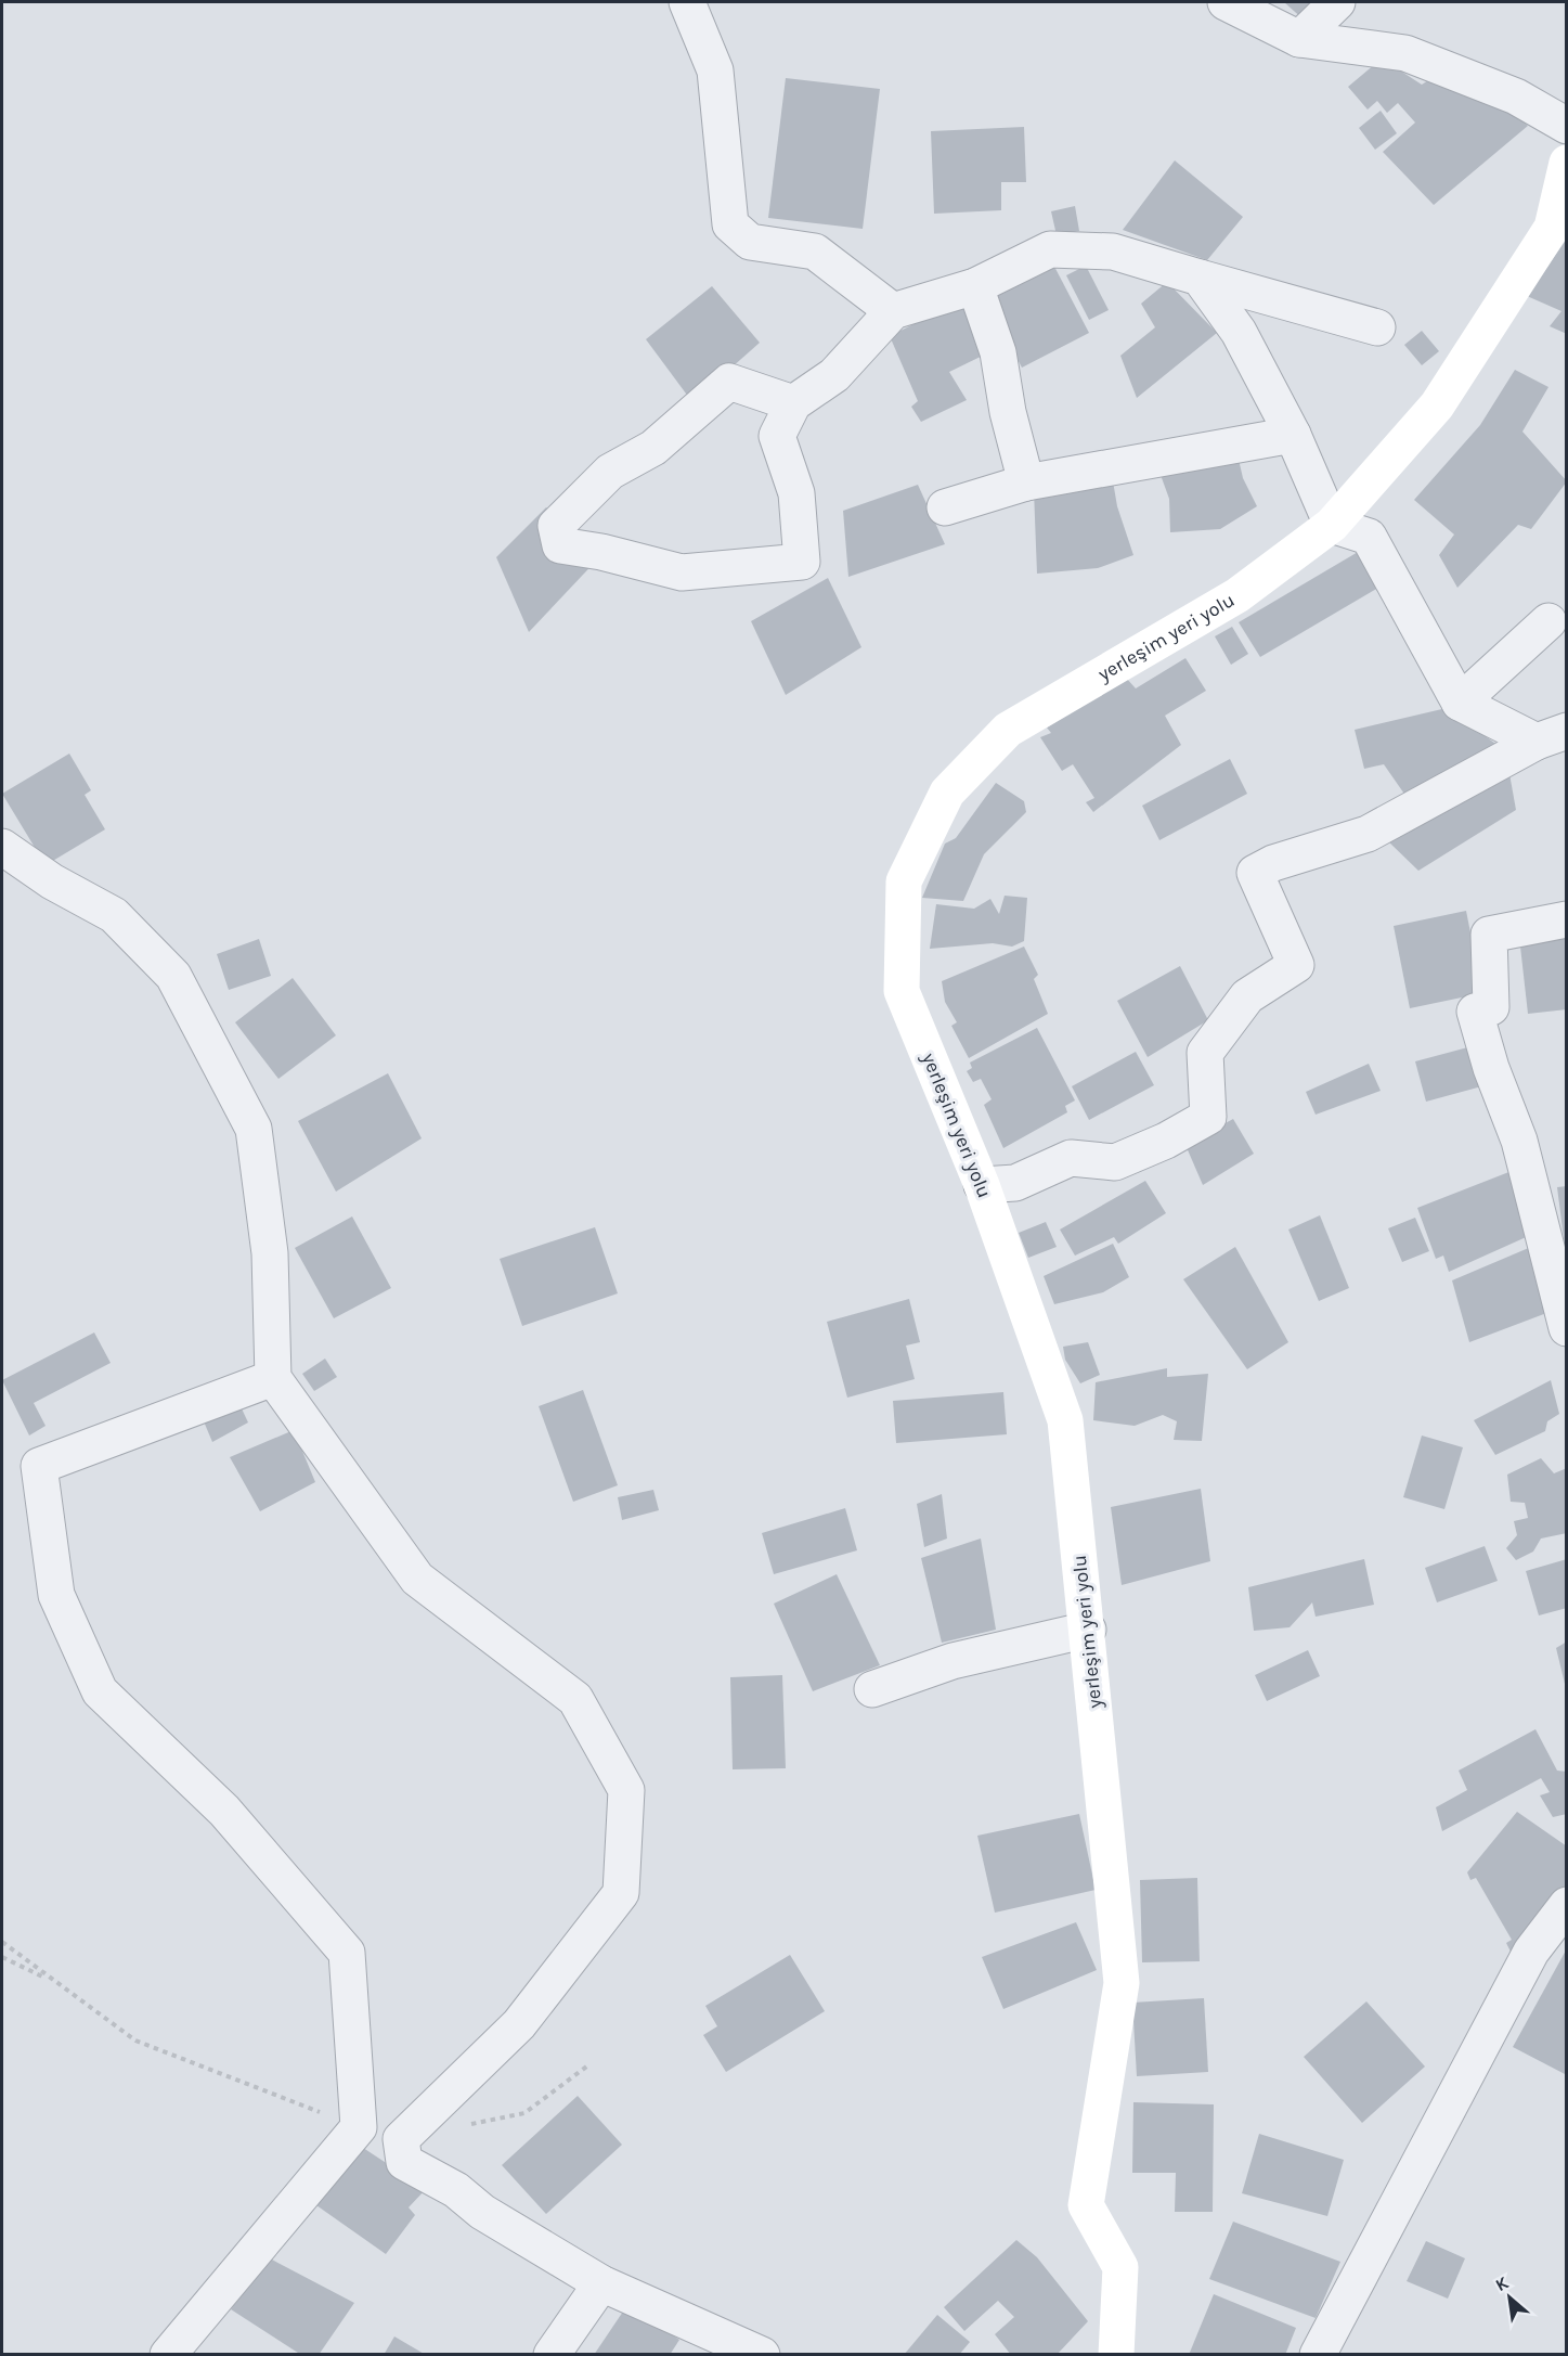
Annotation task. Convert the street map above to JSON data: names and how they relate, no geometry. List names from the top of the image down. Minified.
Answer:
{"streets":{"street":["yerleşim yeri yolu"]},"north":"top left"}
